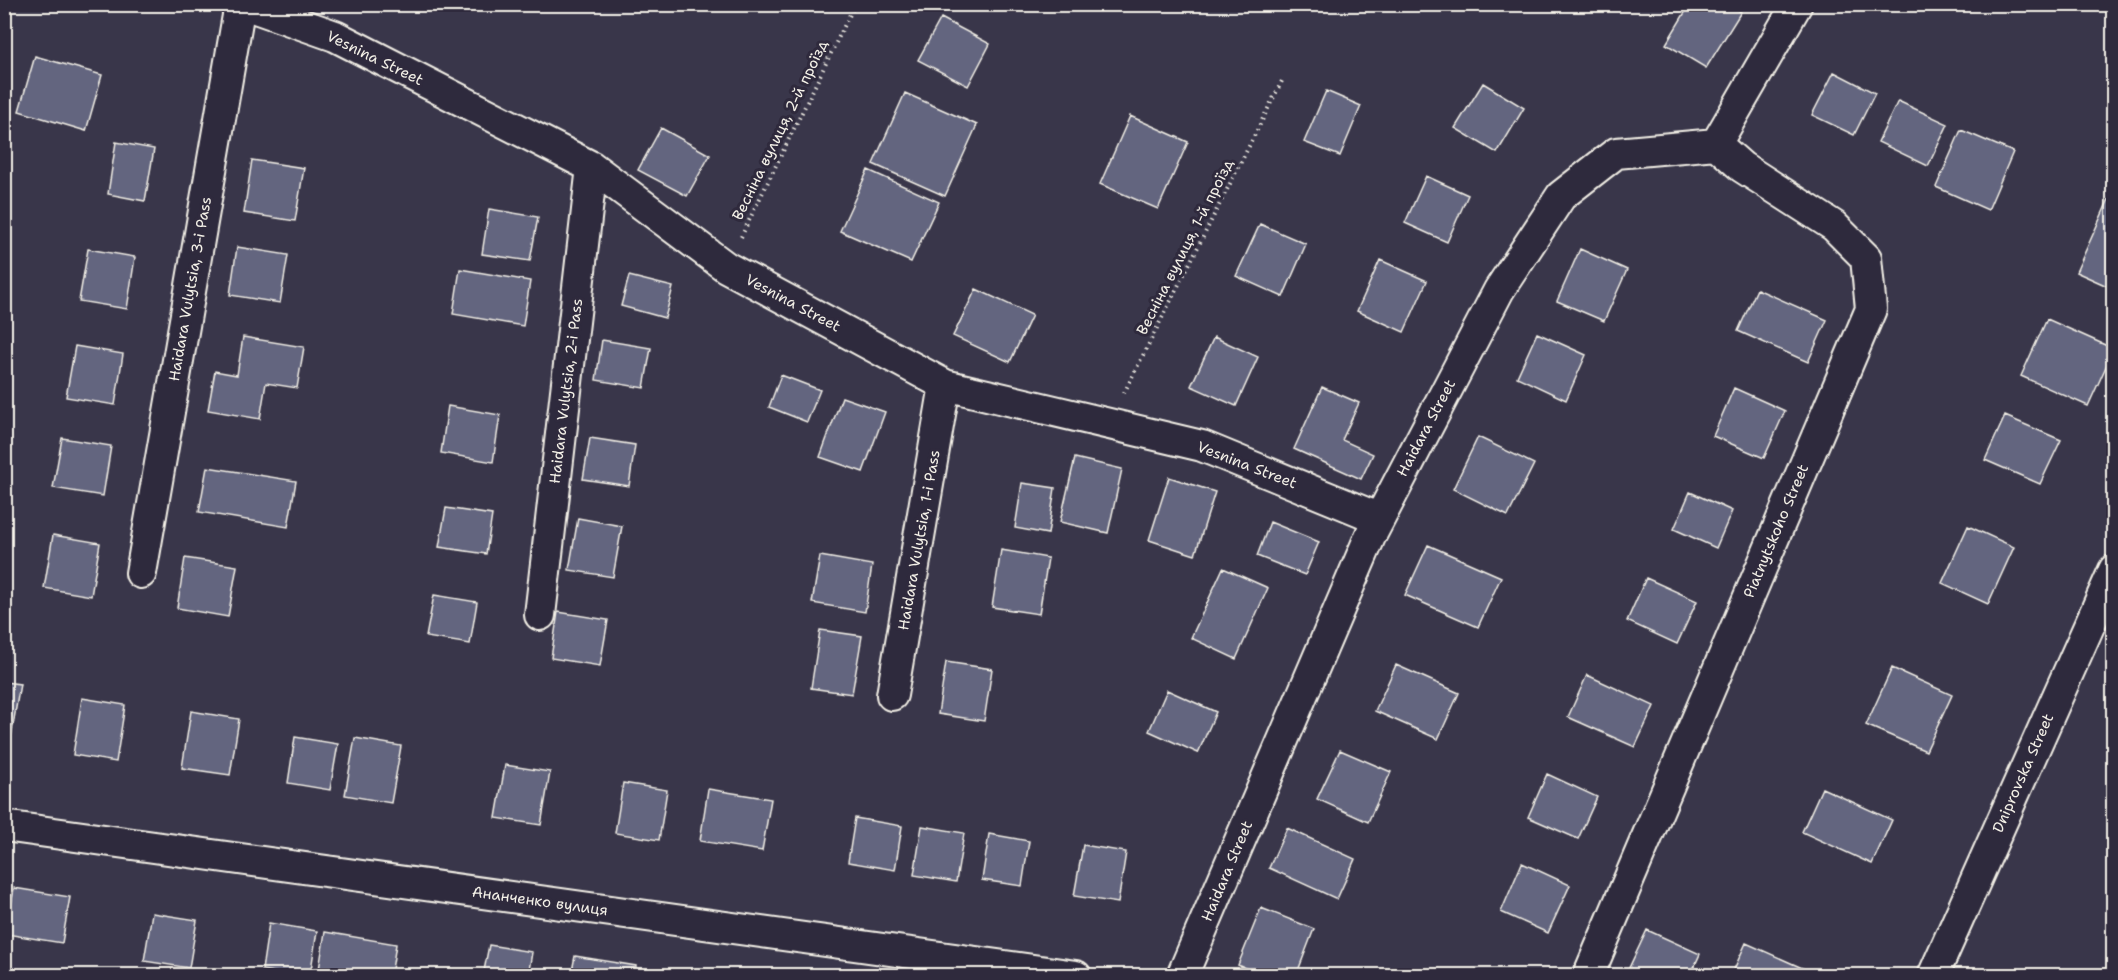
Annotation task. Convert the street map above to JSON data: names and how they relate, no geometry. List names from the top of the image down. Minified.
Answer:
{"streets":{"street":["Vesnina Street","Haidara Vulytsia, 3-i Pass","Haidara Vulytsia, 2-i Pass","Haidara Street","Piatnytskoho Street","Haidara Vulytsia, 1-i Pass","Dniprovska Street","Ананченко вулиця"],"path":["Весніна вулиця, 2-й проїзд","Весніна вулиця, 1-й проїзд"]},"crossings":[["Vesnina Street","Весніна вулиця, 2-й проїзд"],["Vesnina Street","Весніна вулиця, 1-й проїзд"],["Vesnina Street","Haidara Vulytsia, 3-i Pass"],["Vesnina Street","Haidara Vulytsia, 2-i Pass"],["Vesnina Street","Haidara Street"],["Vesnina Street","Haidara Vulytsia, 1-i Pass"],["Haidara Street","Piatnytskoho Street"]]}
